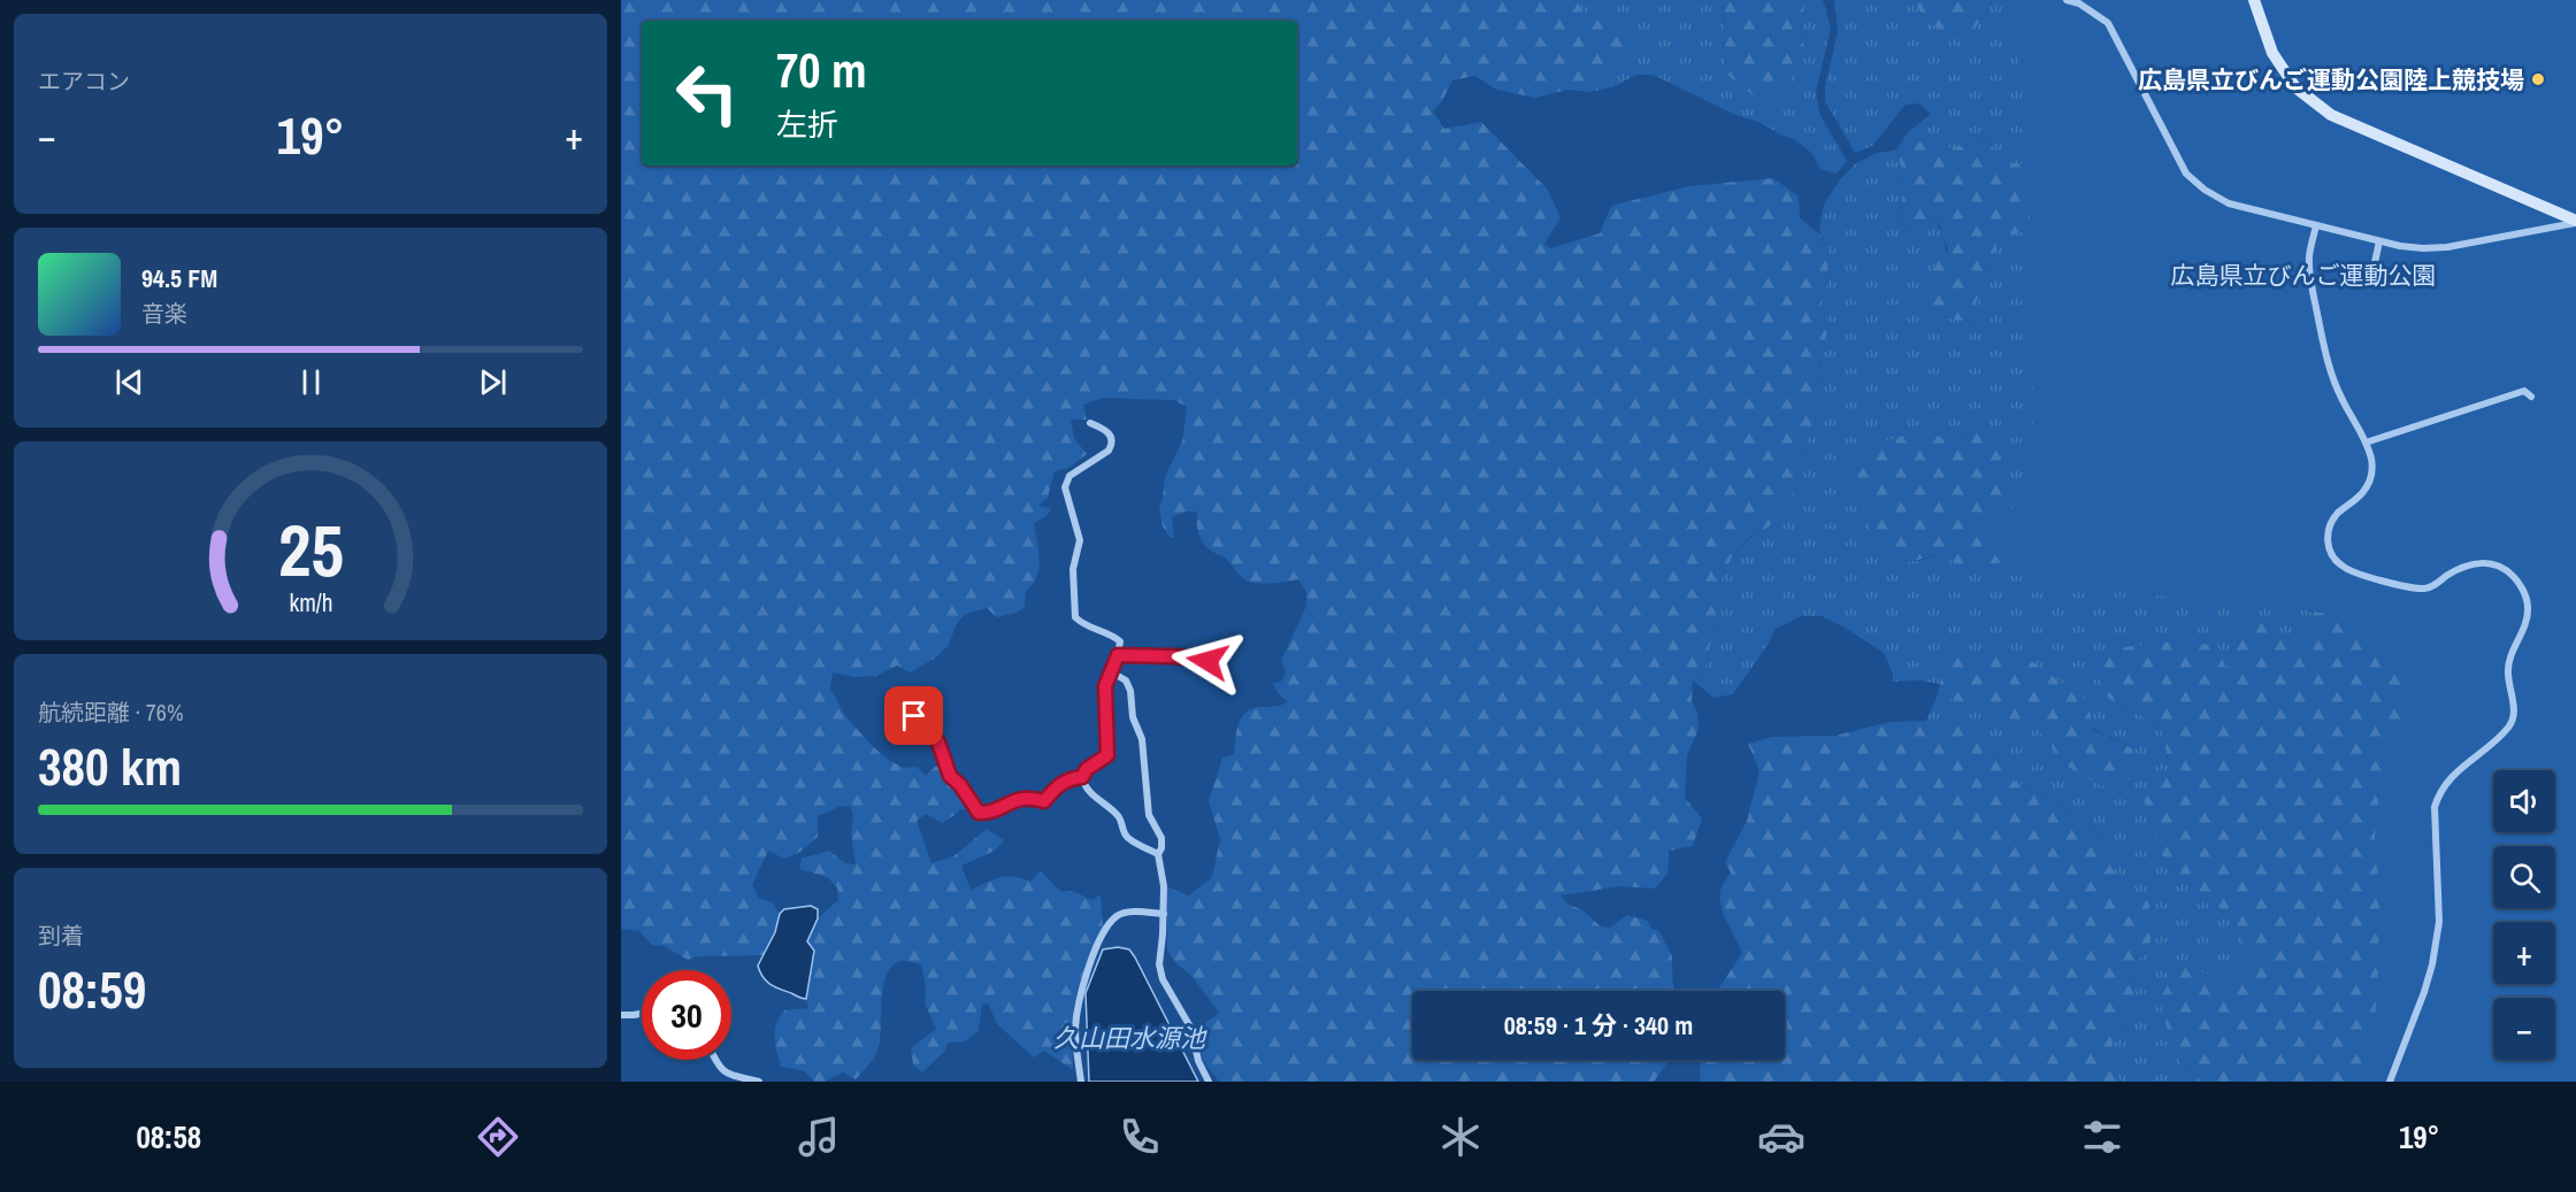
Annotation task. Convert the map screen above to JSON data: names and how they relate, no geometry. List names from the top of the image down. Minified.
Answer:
{"water":["久山田水源池"],"parks":["広島県立びんご運動公園"],"places":["広島県立びんご運動公園陸上競技場"],"page":{"tile":["エアコン",["航続距離 · 76%","380 km"],["到着","08:59"]],"turn":["70 m","左折"],"heat":["−","19°","+"],"song":["94.5 FM","音楽"],"map_buttons":["+","−"],"limit":"30","trip":"08:59 · 1 分 · 340 m","tabs":["08:58","19°"],"gauge":["25","km/h"]}}
